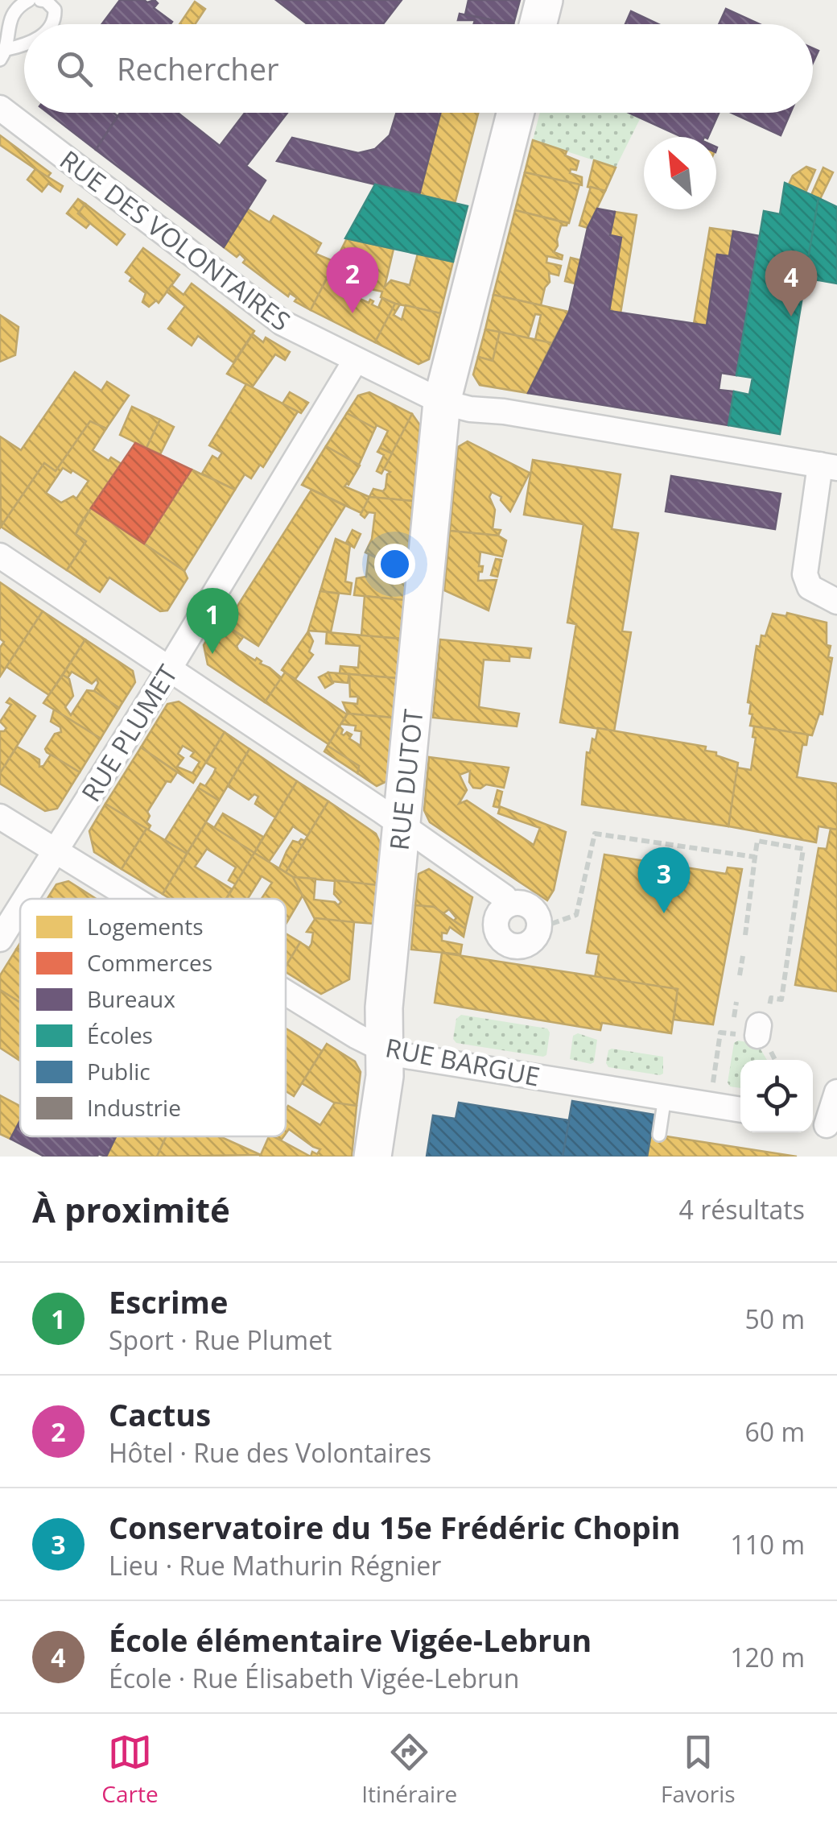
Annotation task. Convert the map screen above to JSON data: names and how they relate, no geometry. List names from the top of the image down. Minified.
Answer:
{"streets":{"street":["RUE DES VOLONTAIRES","RUE PLUMET","RUE DUTOT","RUE BARGUE"]},"crossings":[["RUE DES VOLONTAIRES","RUE PLUMET"],["RUE DES VOLONTAIRES","RUE DUTOT"],["RUE PLUMET","RUE BARGUE"],["RUE DUTOT","RUE BARGUE"]],"legend":["Logements","Commerces","Bureaux","Écoles","Public","Industrie"],"north":"top left","page":{"search":"Rechercher","pins":["2","4","1","3"],"heading":["À proximité","4 résultats"],"list":[{"mark":"1","name":"Escrime","note":"Sport · Rue Plumet","value":"50 m"},{"mark":"2","name":"Cactus","note":"Hôtel · Rue des Volontaires","value":"60 m"},{"mark":"3","name":"Conservatoire du 15e Frédéric Chopin","note":"Lieu · Rue Mathurin Régnier","value":"110 m"},{"mark":"4","name":"École élémentaire Vigée-Lebrun","note":"École · Rue Élisabeth Vigée-Lebrun","value":"120 m"}],"nav":["Carte","Itinéraire","Favoris"]}}
